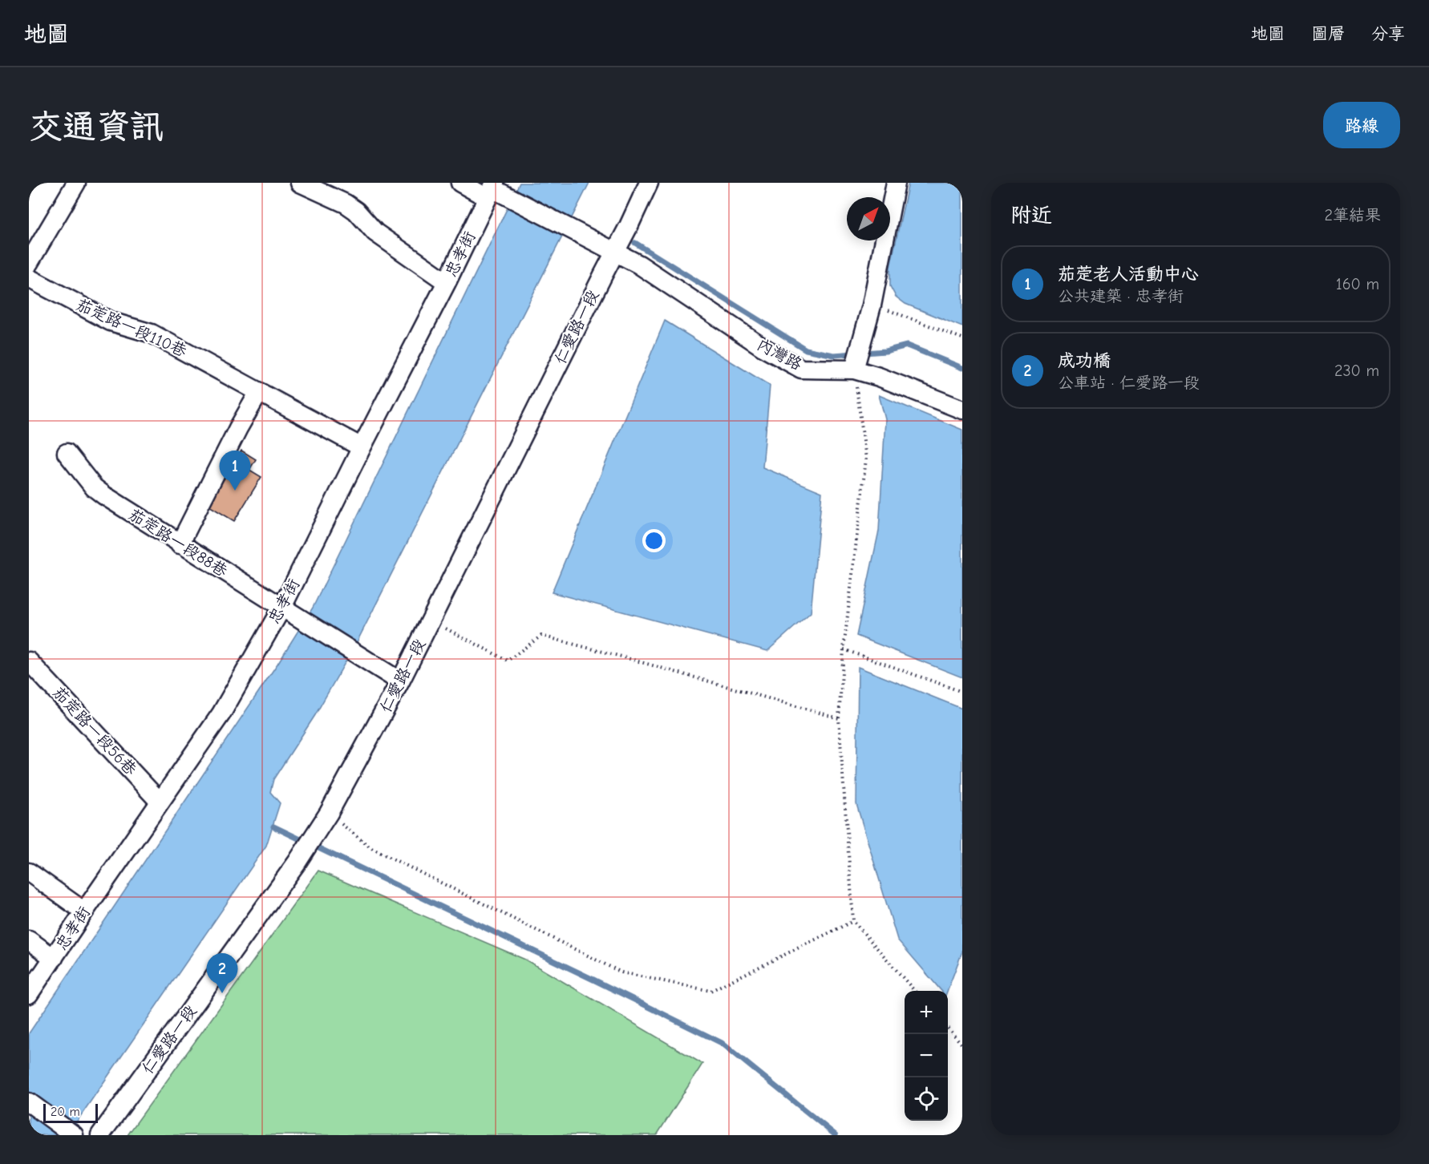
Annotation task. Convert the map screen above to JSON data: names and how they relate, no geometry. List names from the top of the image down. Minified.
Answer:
{"streets":{"street":["忠孝街","仁愛路一段","茄萣路一段110巷","內灣路","茄萣路一段88巷","茄萣路一段56巷"]},"crossings":[["忠孝街","茄萣路一段110巷"],["忠孝街","內灣路"],["忠孝街","茄萣路一段88巷"],["忠孝街","茄萣路一段56巷"],["仁愛路一段","內灣路"],["仁愛路一段","茄萣路一段88巷"]],"scale_bar":"20 m","north":"top right","page":{"header":"地圖","nav":["地圖","圖層","分享"],"buttons":"路線","title":"交通資訊","heading":["附近","2筆結果"],"list":[{"mark":"1","name":"茄萣老人活動中心","note":"公共建築 · 忠孝街","value":"160 m"},{"mark":"2","name":"成功橋","note":"公車站 · 仁愛路一段","value":"230 m"}],"pins":["1","2"],"map_buttons":["+","−"],"scale":"20 m"}}
